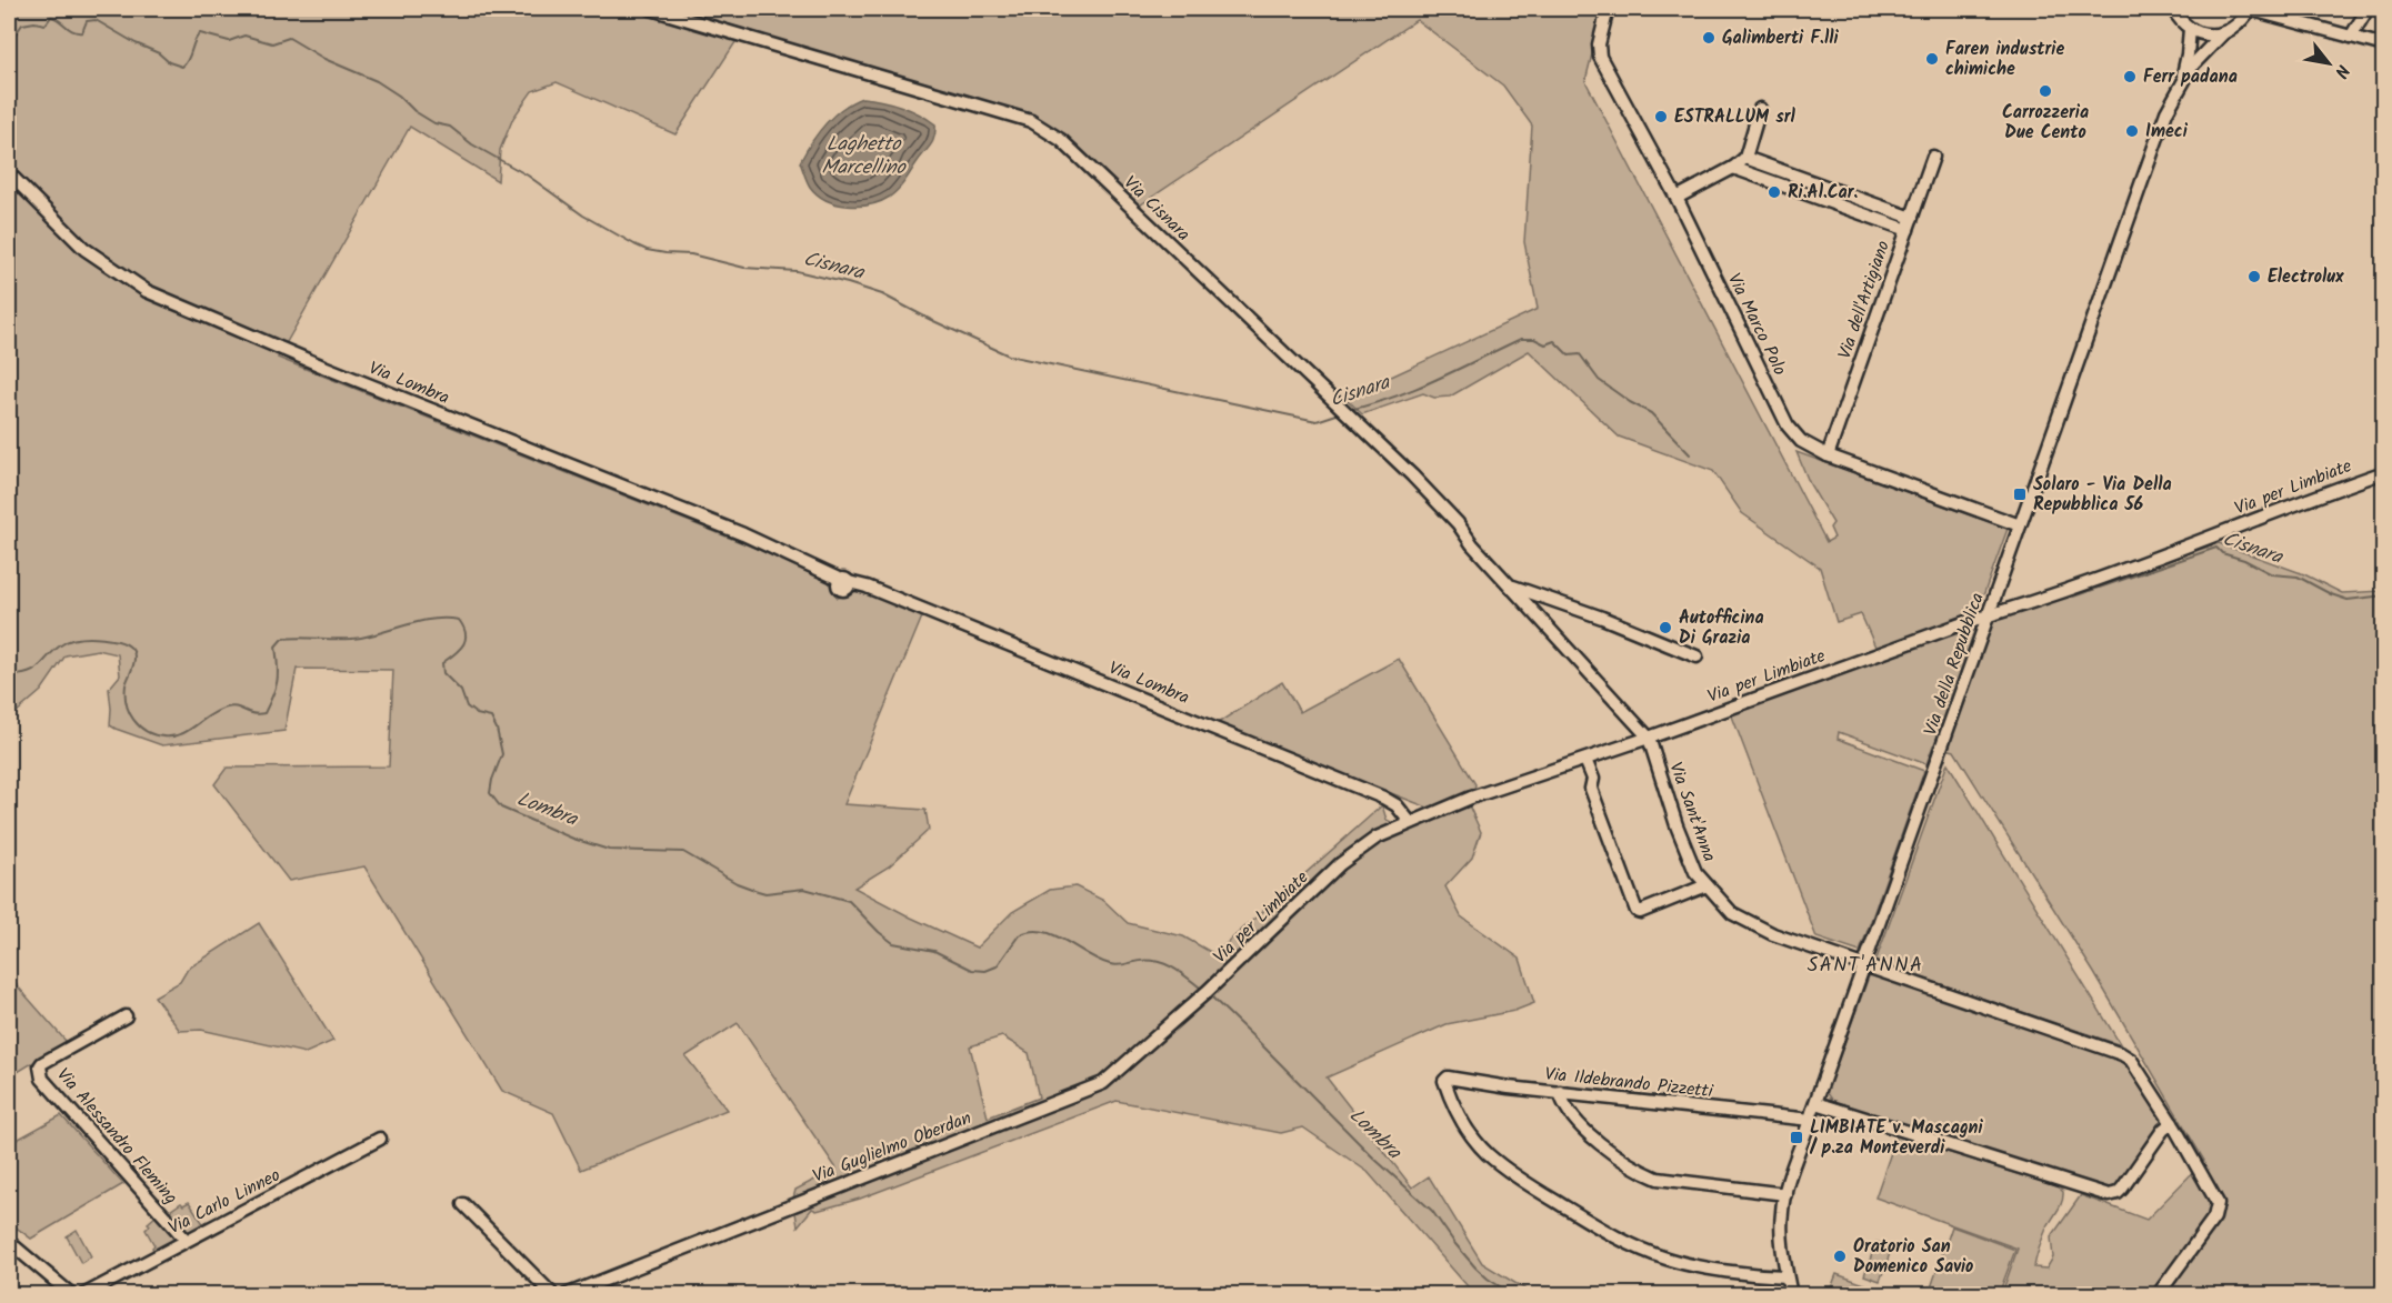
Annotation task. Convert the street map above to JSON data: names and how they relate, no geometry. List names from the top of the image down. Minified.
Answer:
{"streets":{"street":["Via Cisnara","Via dell'Artigiano","Via Marco Polo","Via Lombra","Via per Limbiate","Via della Repubblica","Via Sant'Anna","Via Ildebrando Pizzetti","Via Alessandro Fleming","Via Guglielmo Oberdan","Via Carlo Linneo"]},"crossings":[["Via Cisnara","Via Sant'Anna"],["Via dell'Artigiano","Via Marco Polo"],["Via Marco Polo","Via della Repubblica"],["Via Lombra","Via per Limbiate"],["Via per Limbiate","Via della Repubblica"],["Via per Limbiate","Via Sant'Anna"],["Via per Limbiate","Via Guglielmo Oberdan"],["Via della Repubblica","Via Sant'Anna"],["Via della Repubblica","Via Ildebrando Pizzetti"],["Via Alessandro Fleming","Via Carlo Linneo"]],"districts":["SANT'ANNA"],"water":["Laghetto Marcellino","Cisnara","Lombra"],"places":{"other":["Galimberti F.lli","Faren industrie chimiche","Ferr padana","Carrozzeria Due Cento","ESTRALLUM srl","Imeci","Ri.Al.Car.","Electrolux","Autofficina Di Grazia","Oratorio San Domenico Savio"],"transit":["Solaro - Via Della Repubblica 56","LIMBIATE v. Mascagni / p.za Monteverdi"]},"north":"bottom right"}
